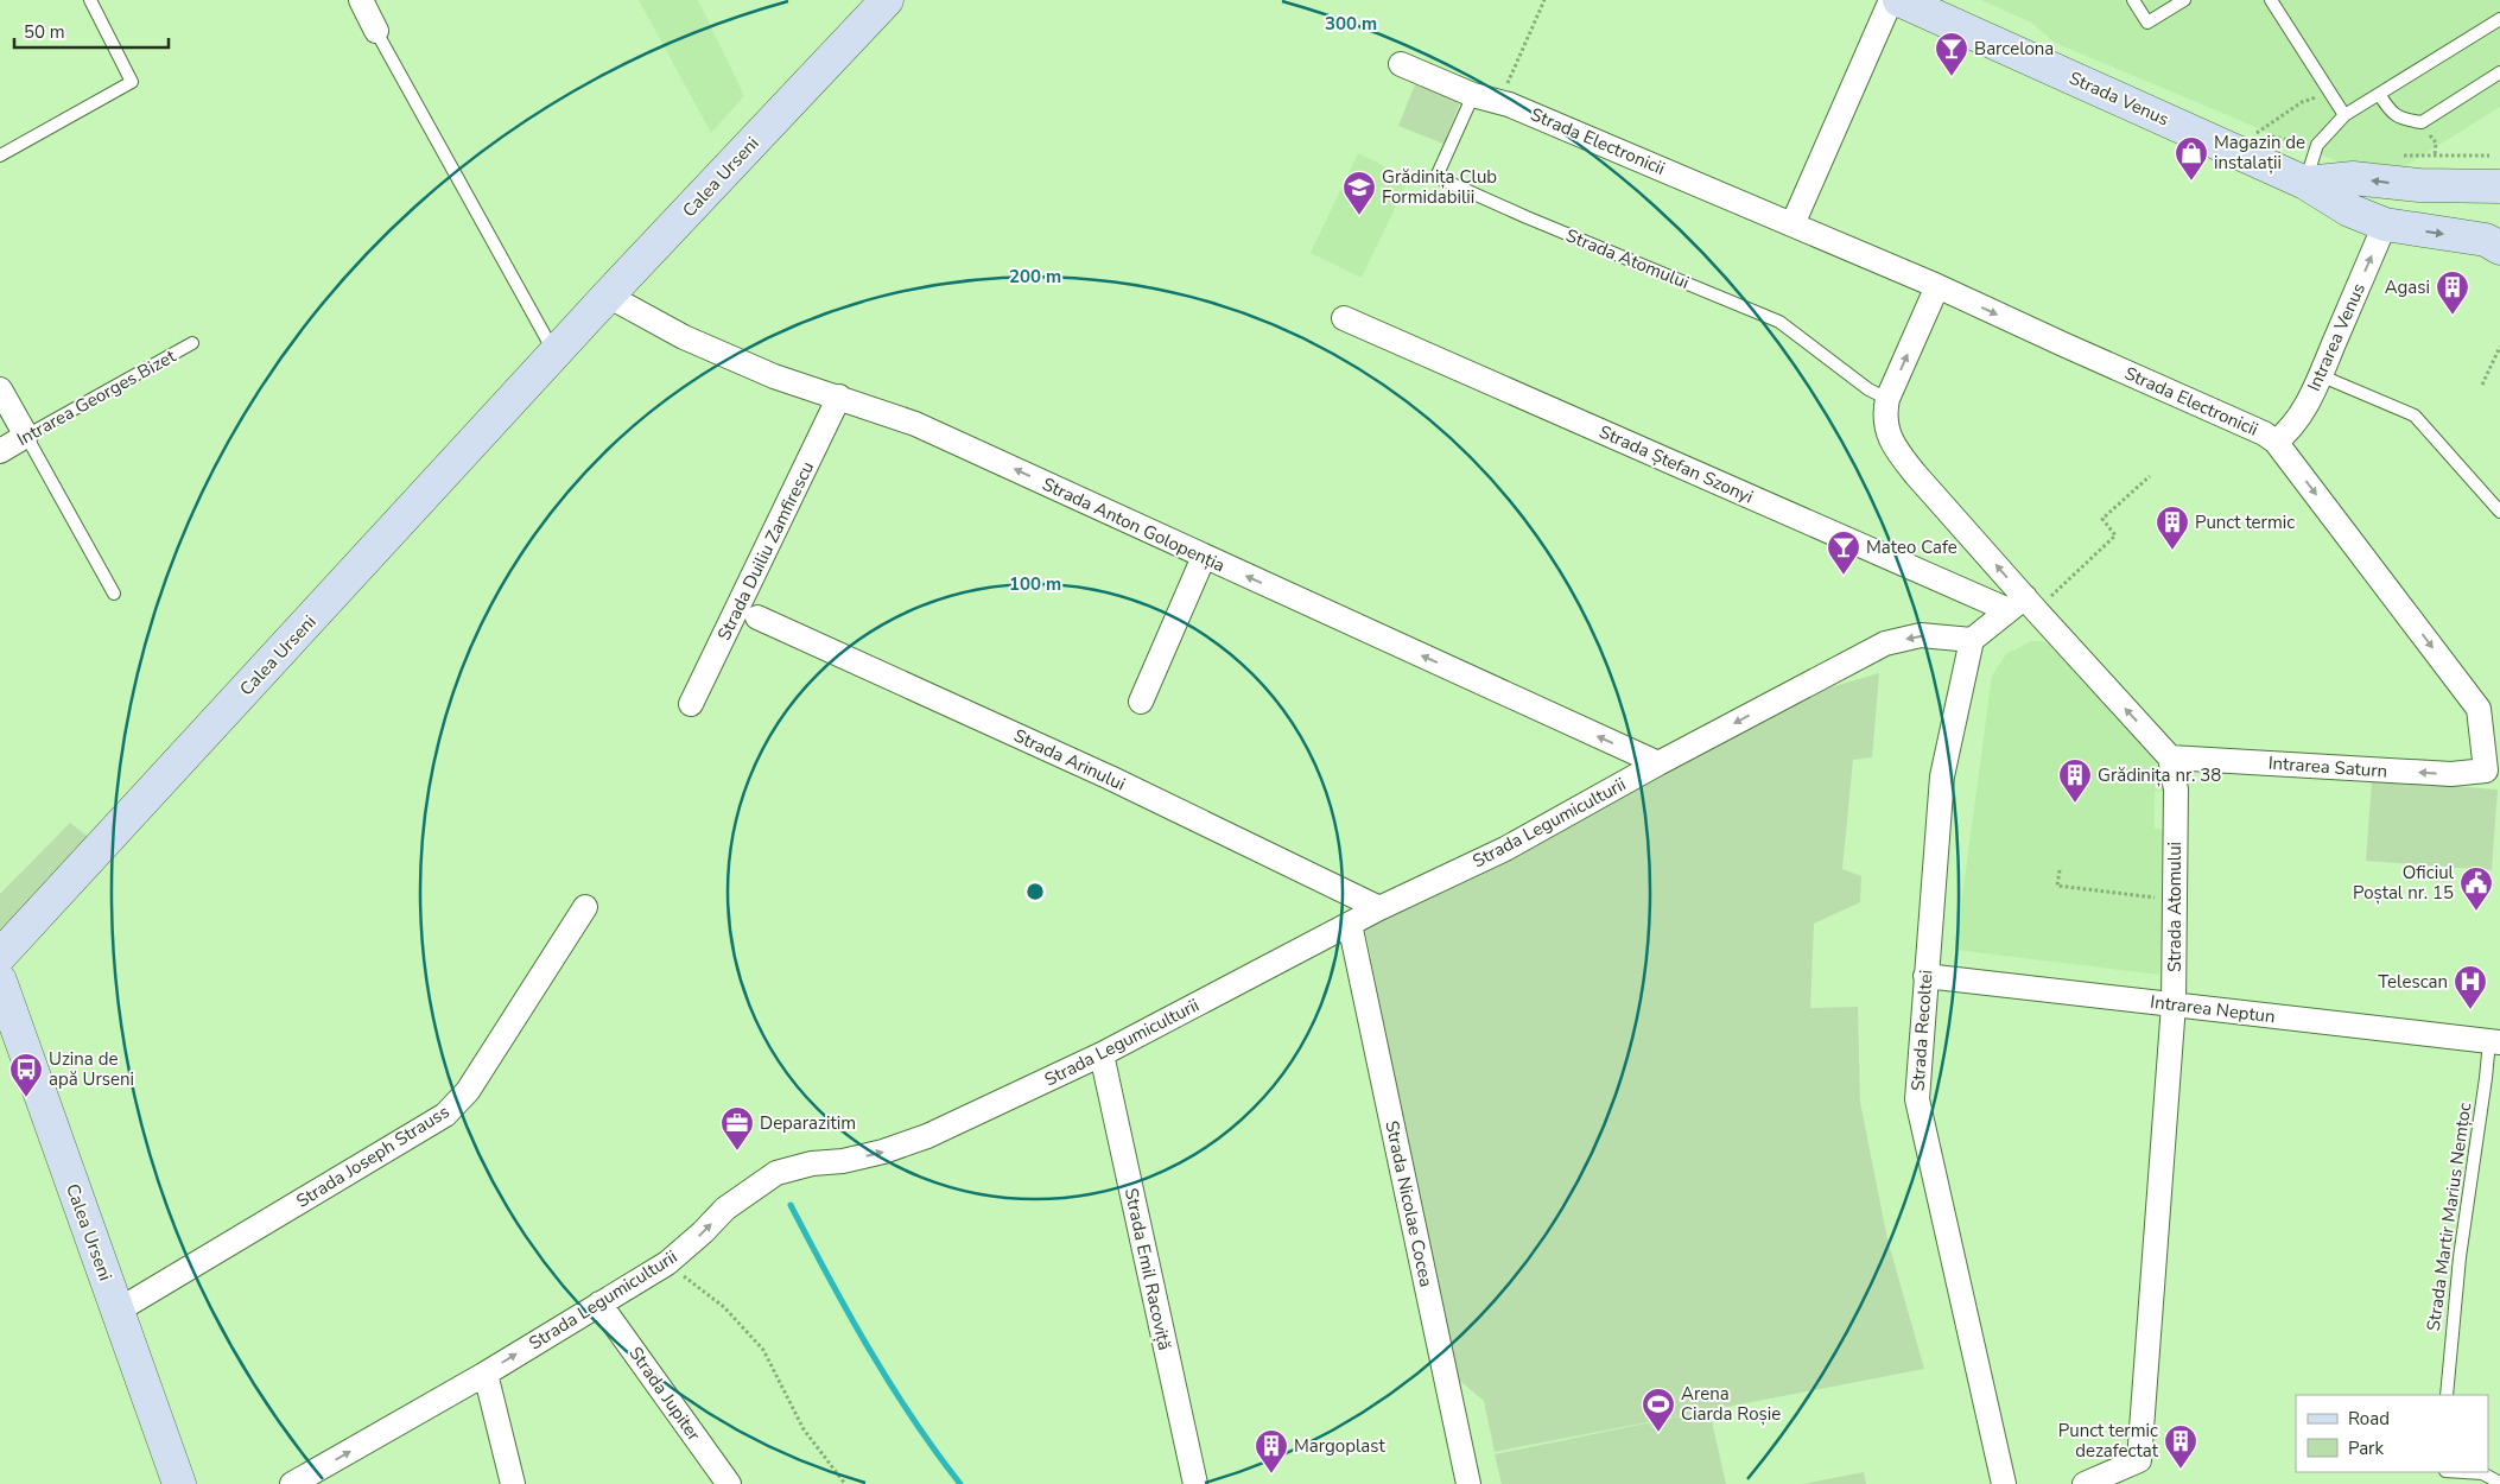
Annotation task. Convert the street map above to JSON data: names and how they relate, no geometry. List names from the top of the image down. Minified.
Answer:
{"streets":{"street":["Strada Venus","Strada Electronicii","Calea Urseni","Strada Atomului","Intrarea Venus","Intrarea Georges Bizet","Strada Ștefan Szonyi","Strada Anton Golopenția","Strada Duiliu Zamfirescu","Strada Arinului","Intrarea Saturn","Strada Legumiculturii","Intrarea Neptun","Strada Recoltei","Strada Joseph Strauss","Strada Nicolae Cocea","Strada Emil Racoviță","Strada Jupiter"],"lane":["Strada Martir Marius Nemțoc"]},"crossings":[["Strada Venus","Intrarea Venus"],["Strada Electronicii","Strada Atomului"],["Strada Electronicii","Intrarea Venus"],["Strada Electronicii","Intrarea Saturn"],["Calea Urseni","Strada Anton Golopenția"],["Calea Urseni","Strada Joseph Strauss"],["Strada Atomului","Intrarea Saturn"],["Strada Atomului","Intrarea Neptun"],["Strada Anton Golopenția","Strada Duiliu Zamfirescu"],["Strada Anton Golopenția","Strada Legumiculturii"],["Strada Arinului","Strada Legumiculturii"],["Strada Legumiculturii","Strada Recoltei"],["Strada Legumiculturii","Strada Nicolae Cocea"],["Strada Legumiculturii","Strada Emil Racoviță"],["Strada Legumiculturii","Strada Jupiter"],["Intrarea Neptun","Strada Recoltei"],["Intrarea Neptun","Strada Martir Marius Nemțoc"]],"one_way":["Strada Electronicii","Intrarea Venus","Strada Anton Golopenția","Intrarea Saturn"],"places":{"bar":["Barcelona","Mateo Cafe"],"shop":["Magazin de instalații"],"school or university":["Grădinița Club Formidabilii"],"building":["Agasi","Punct termic","Grădinița nr. 38","Punct termic dezafectat","Margoplast"],"public building":["Oficiul Poștal nr. 15"],"hospital":["Telescan"],"bus stop":["Uzina de apă Urseni"],"office":["Deparazitim"],"sports":["Arena Ciarda Roșie"]},"legend":["Road","Park"],"scale_bar":"50 m","rings":["300 m","200 m","100 m"]}
